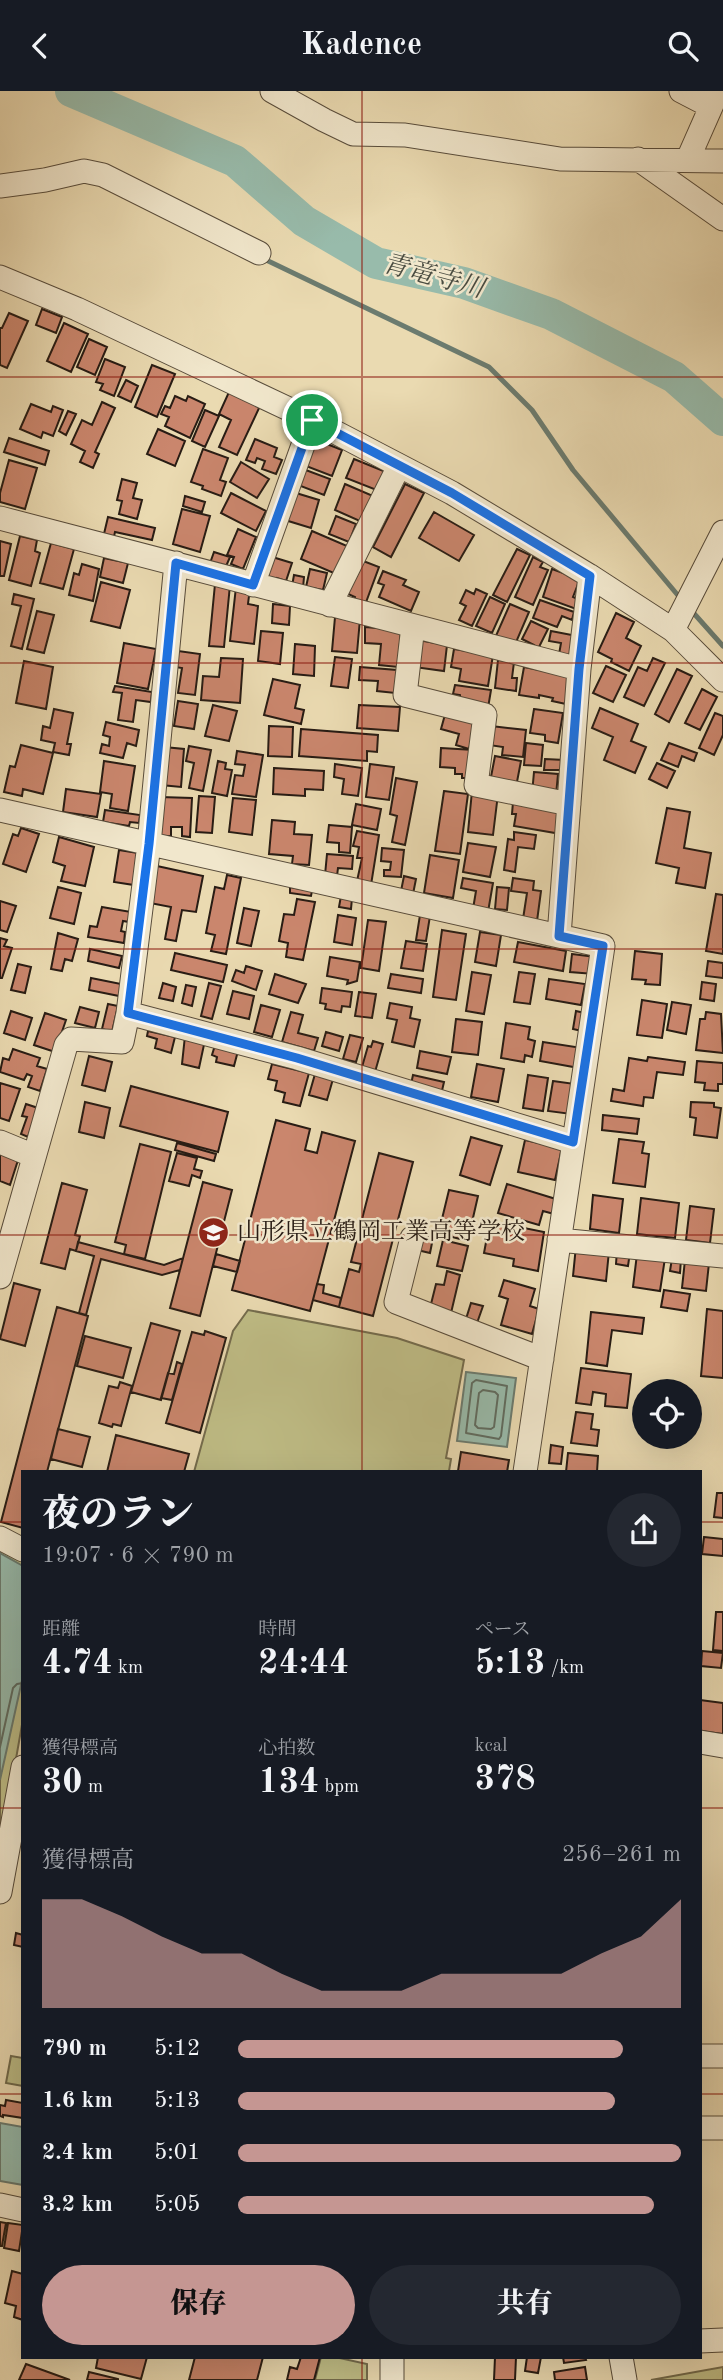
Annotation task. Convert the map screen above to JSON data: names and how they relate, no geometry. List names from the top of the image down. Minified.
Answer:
{"water":["青竜寺川"],"places":{"school or university":["山形県立鶴岡工業高等学校"]},"page":{"header":"Kadence","heading":["夜のラン","19:07 · 6 × 790 m"],"stats":[["距離","4.74 km"],["時間","24:44"],["ペース","5:13 /km"],["獲得標高","30 m"],["心拍数","134 bpm"],["kcal","378"]],"chart":["獲得標高","256–261 m"],"list":[{"name":"790 m","note":"5:12"},{"name":"1.6 km","note":"5:13"},{"name":"2.4 km","note":"5:01"},{"name":"3.2 km","note":"5:05"}],"buttons":["保存","共有"]}}
